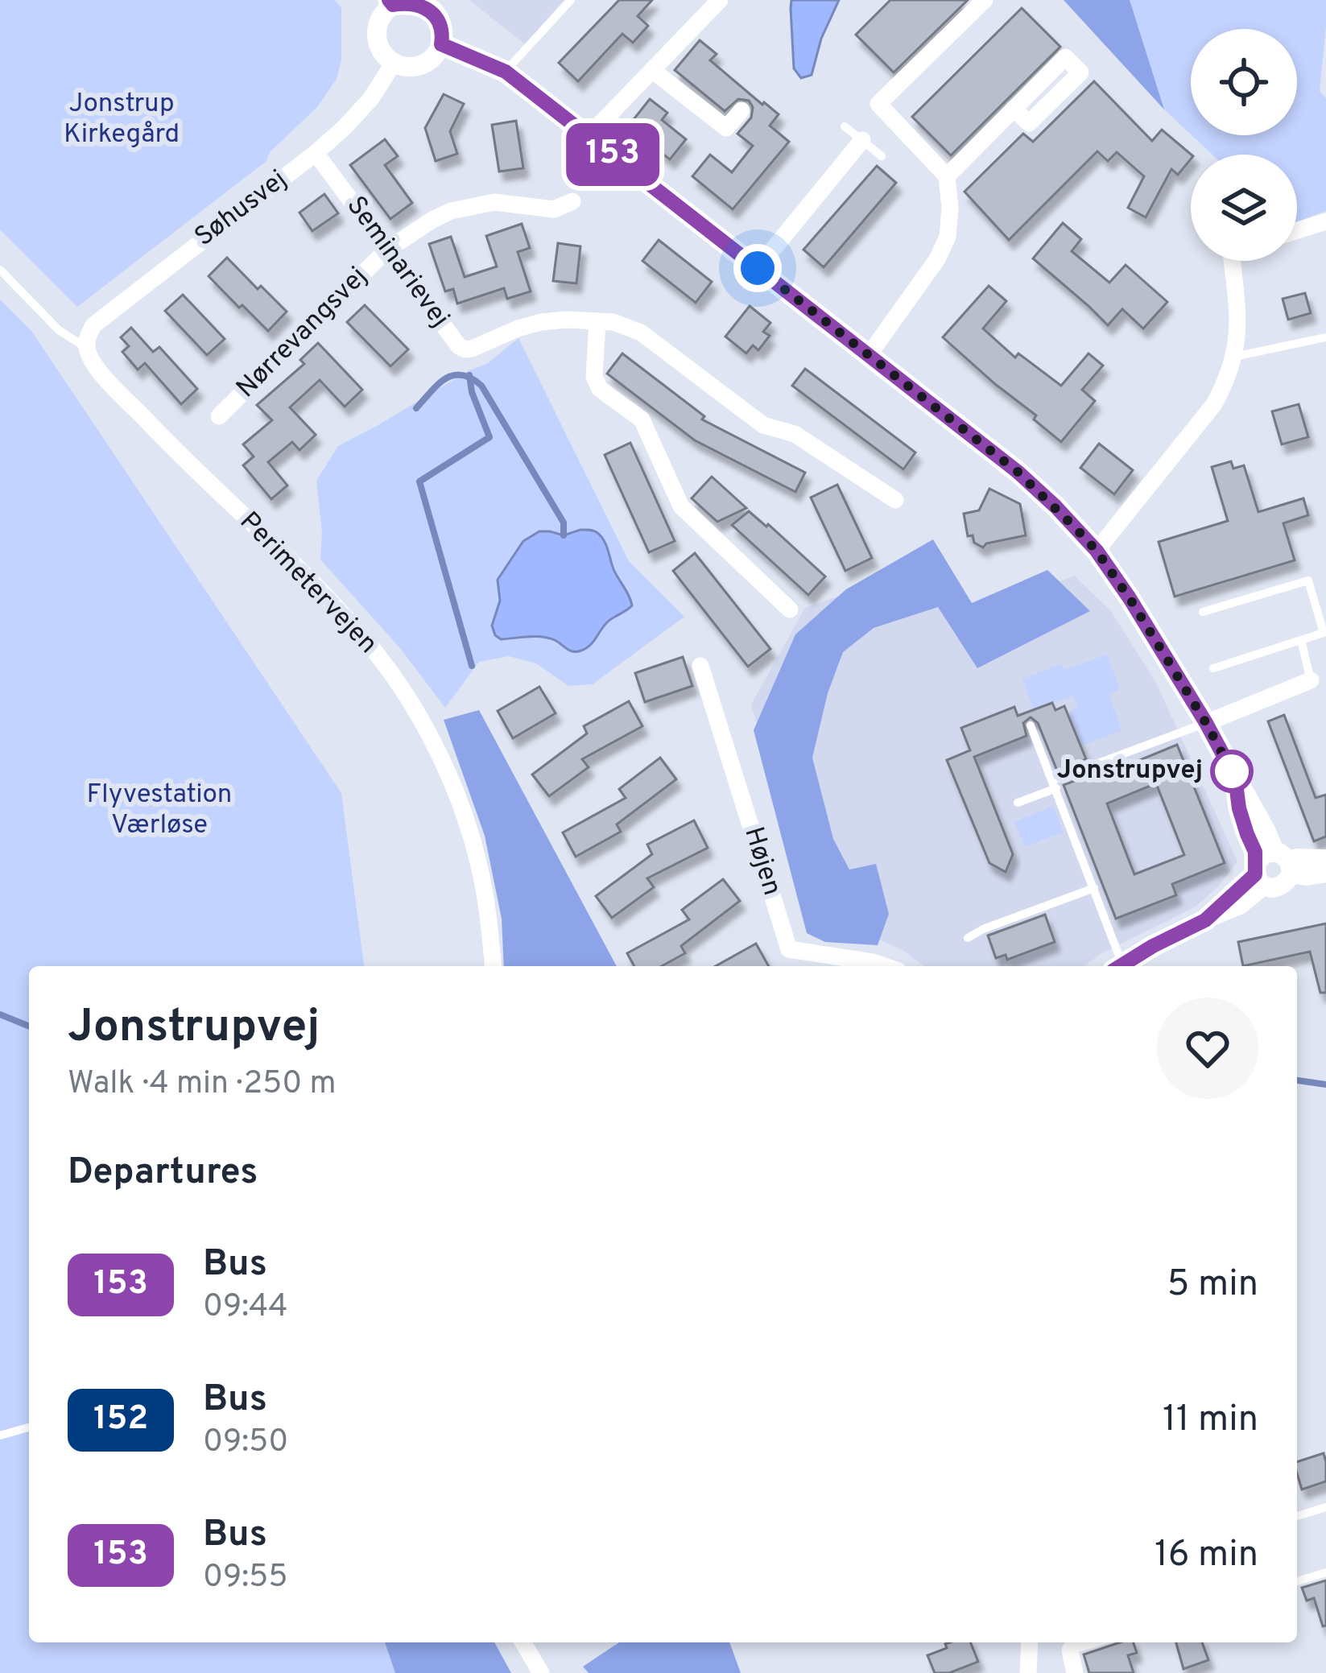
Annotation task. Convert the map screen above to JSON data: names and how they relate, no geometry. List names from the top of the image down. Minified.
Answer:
{"streets":{"street":["Søhusvej","Seminarievej","Nørrevangsvej","Perimetervejen","Højen"]},"crossings":[["Søhusvej","Seminarievej"],["Søhusvej","Perimetervejen"],["Seminarievej","Nørrevangsvej"]],"parks":["Jonstrup Kirkegård","Flyvestation Værløse"],"places":["Jonstrupvej"],"lines":["bus line 153"],"page":{"on_map":"153","heading":[["Jonstrupvej","Walk · 4 min · 250 m"],"Departures"],"list":[{"mark":"153","name":"Bus","note":"09:44","value":"5 min"},{"mark":"152","name":"Bus","note":"09:50","value":"11 min"},{"mark":"153","name":"Bus","note":"09:55","value":"16 min"}]}}
